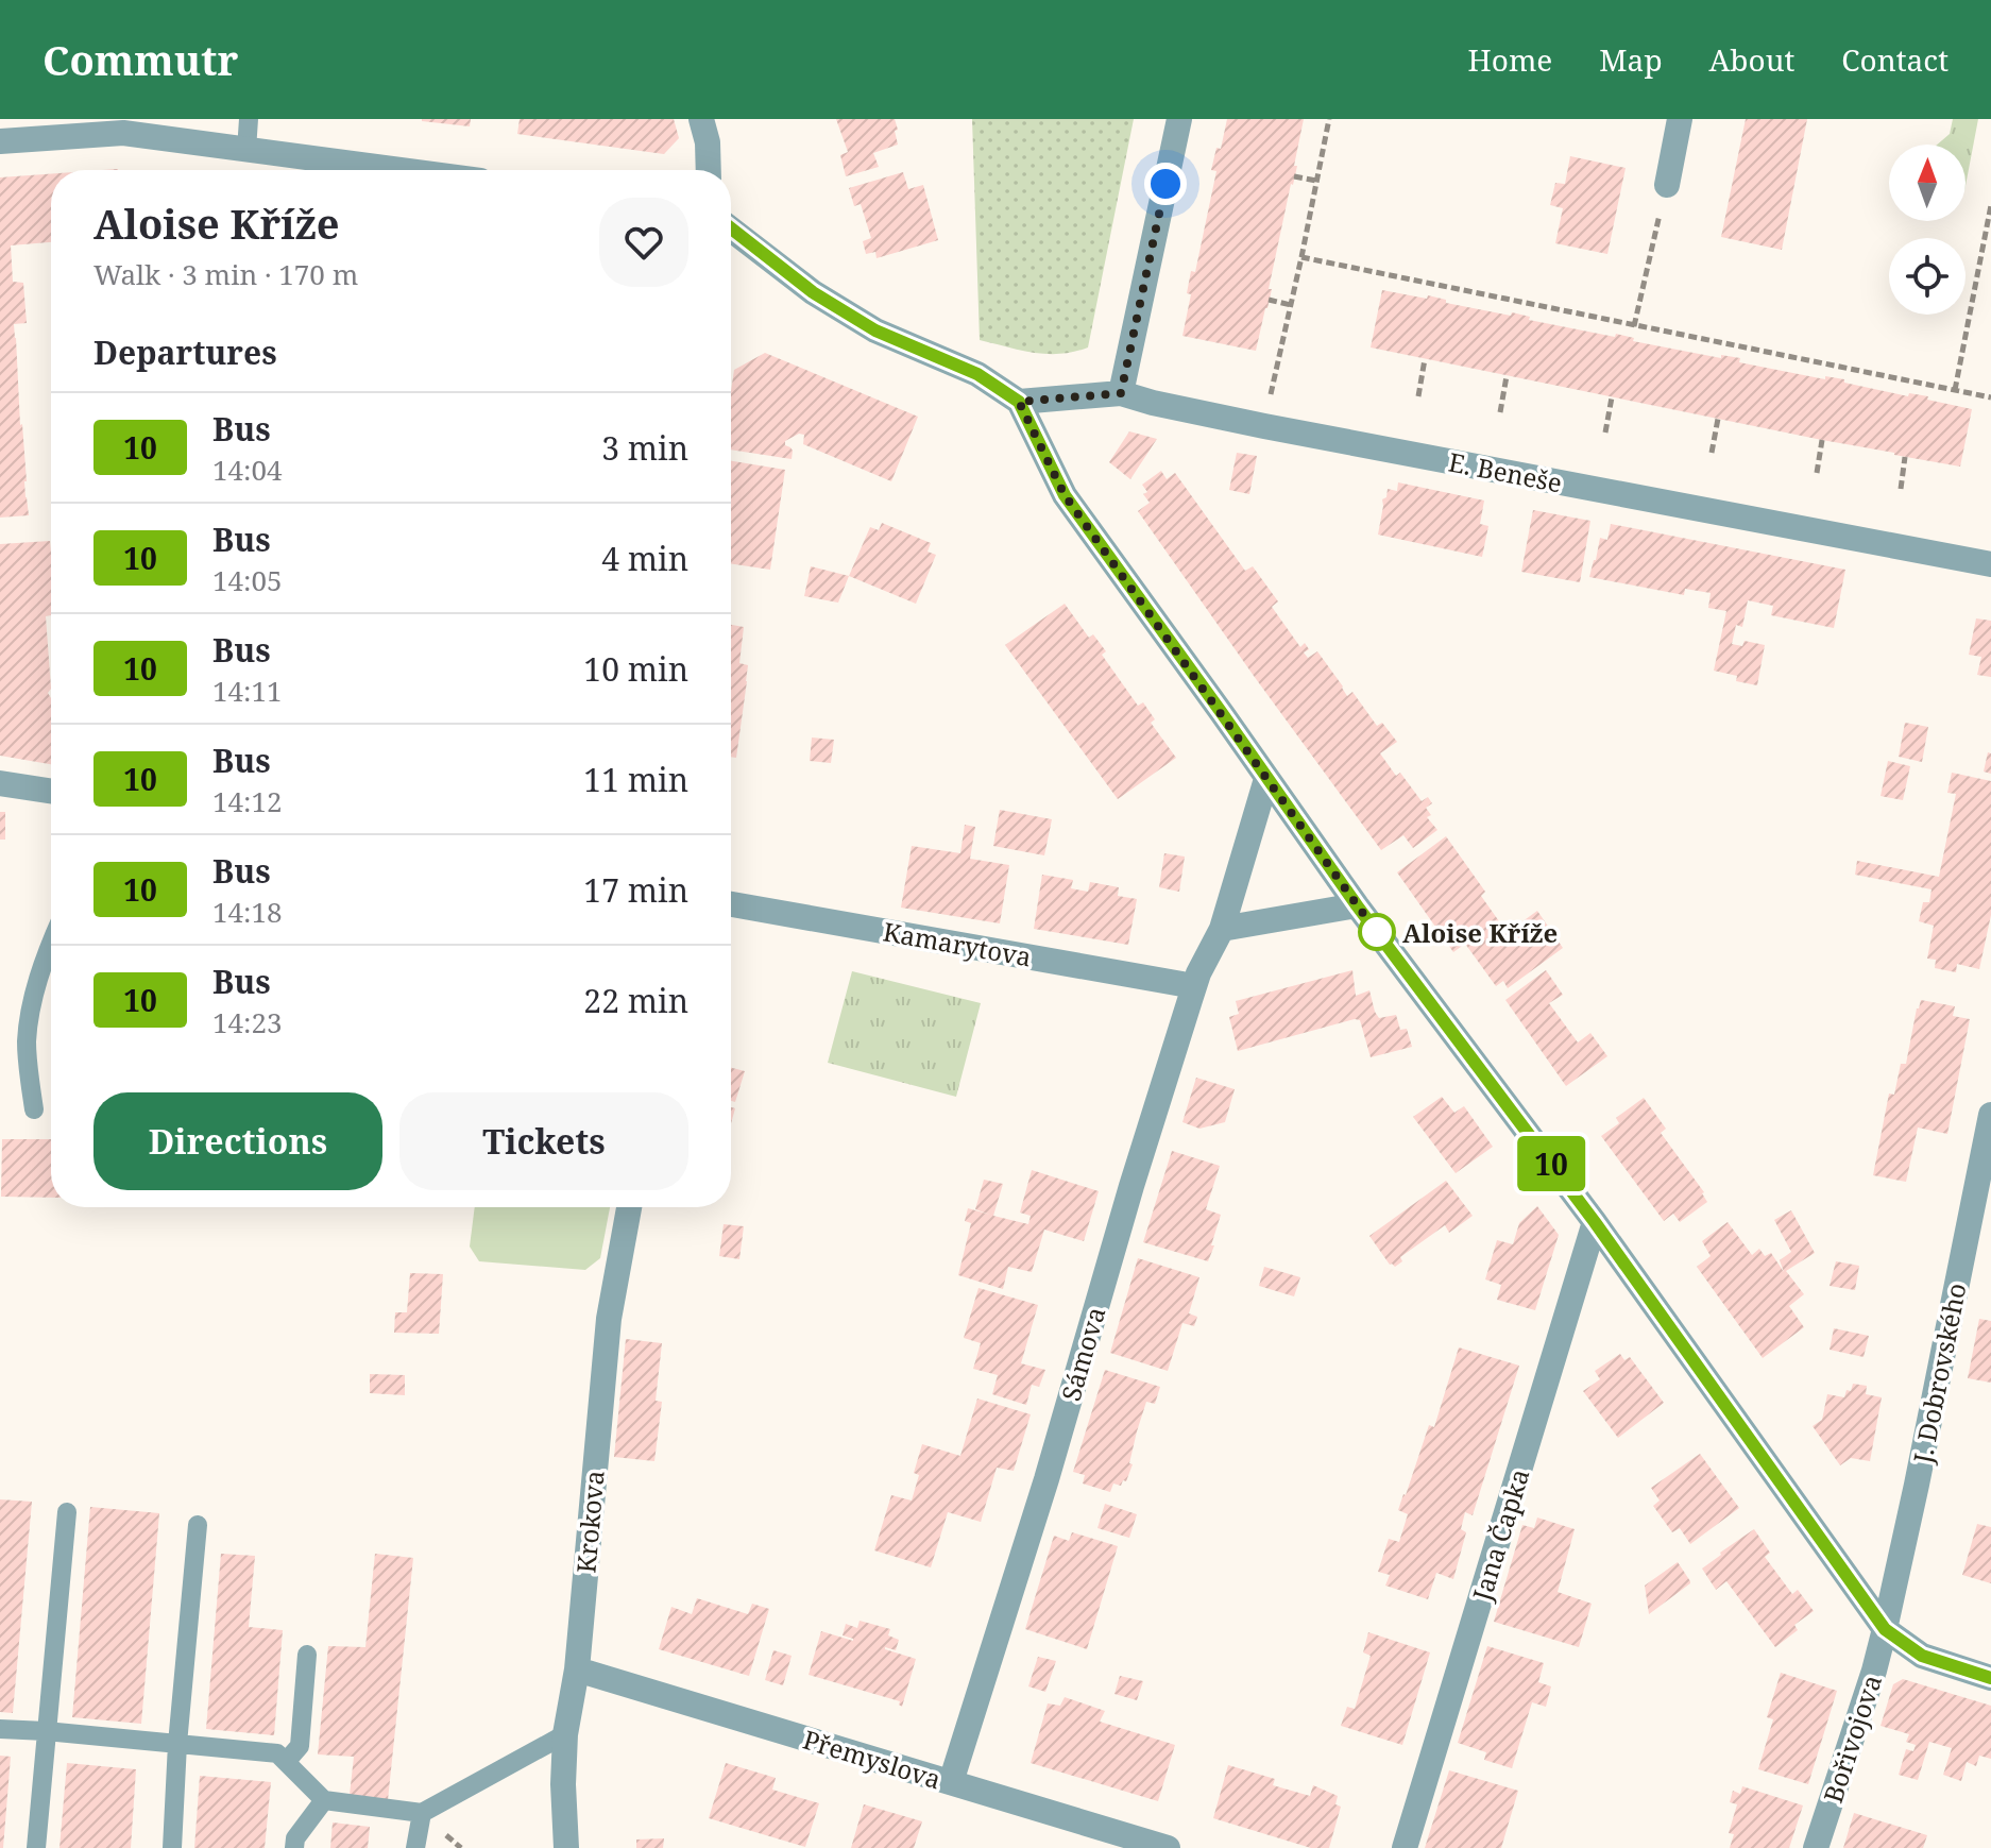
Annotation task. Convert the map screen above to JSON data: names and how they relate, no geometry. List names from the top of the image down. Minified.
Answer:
{"streets":{"street":["E. Beneše","Kamarytova","Sámova","J. Dobrovského","Krokova","Jana Čapka","Bořivojova","Přemyslova"]},"crossings":[["Kamarytova","Sámova"],["Sámova","Přemyslova"],["J. Dobrovského","Bořivojova"],["Krokova","Přemyslova"]],"places":["Aloise Kříže"],"lines":["bus line 10"],"north":"top","page":{"header":"Commutr","nav":["Home","Map","About","Contact"],"on_map":"10","heading":[["Aloise Kříže","Walk · 3 min · 170 m"],"Departures"],"list":[{"mark":"10","name":"Bus","note":"14:04","value":"3 min"},{"mark":"10","name":"Bus","note":"14:05","value":"4 min"},{"mark":"10","name":"Bus","note":"14:11","value":"10 min"},{"mark":"10","name":"Bus","note":"14:12","value":"11 min"},{"mark":"10","name":"Bus","note":"14:18","value":"17 min"},{"mark":"10","name":"Bus","note":"14:23","value":"22 min"}],"buttons":["Directions","Tickets"]}}
